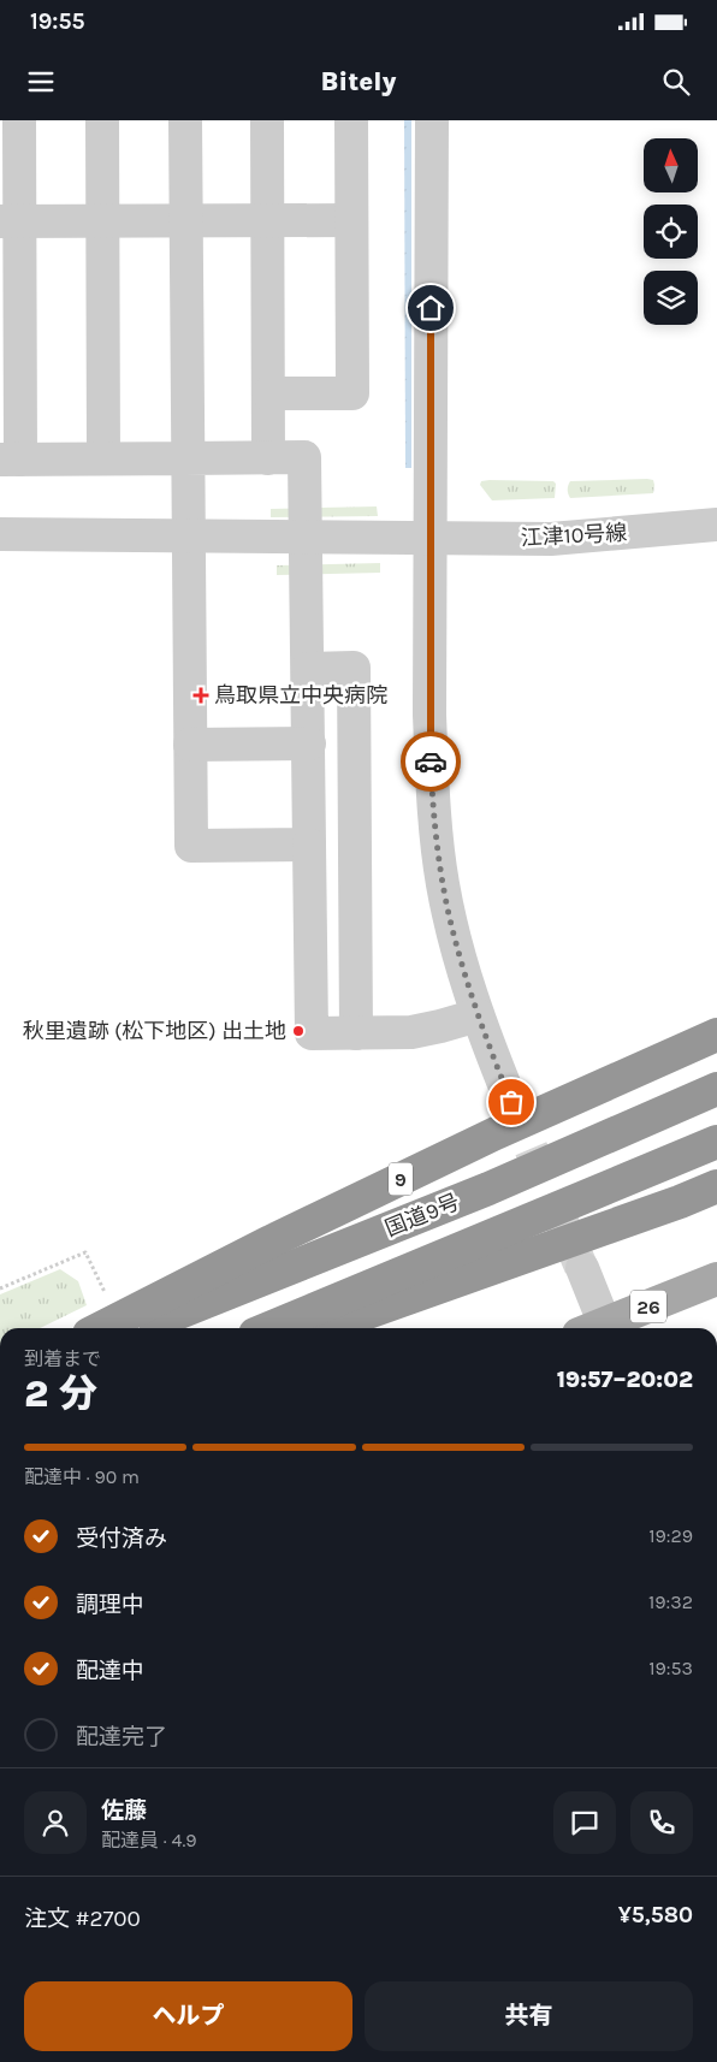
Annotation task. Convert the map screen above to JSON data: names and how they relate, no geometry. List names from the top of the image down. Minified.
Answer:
{"streets":{"highway":["9","国道9号"],"main road":["26"],"street":["江津10号線"]},"places":{"health":["鳥取県立中央病院"],"other":["秋里遺跡 (松下地区) 出土地"]},"north":"top","page":{"status":"19:55","header":"Bitely","heading":["2 分","到着まで","19:57–20:02"],"panel":["佐藤","配達員 · 4.9","注文 #2700","¥5,580"],"bar":"配達中 · 90 m","list":[["受付済み","19:29"],["調理中","19:32"],["配達中","19:53"],"配達完了"],"buttons":["ヘルプ","共有"]}}
